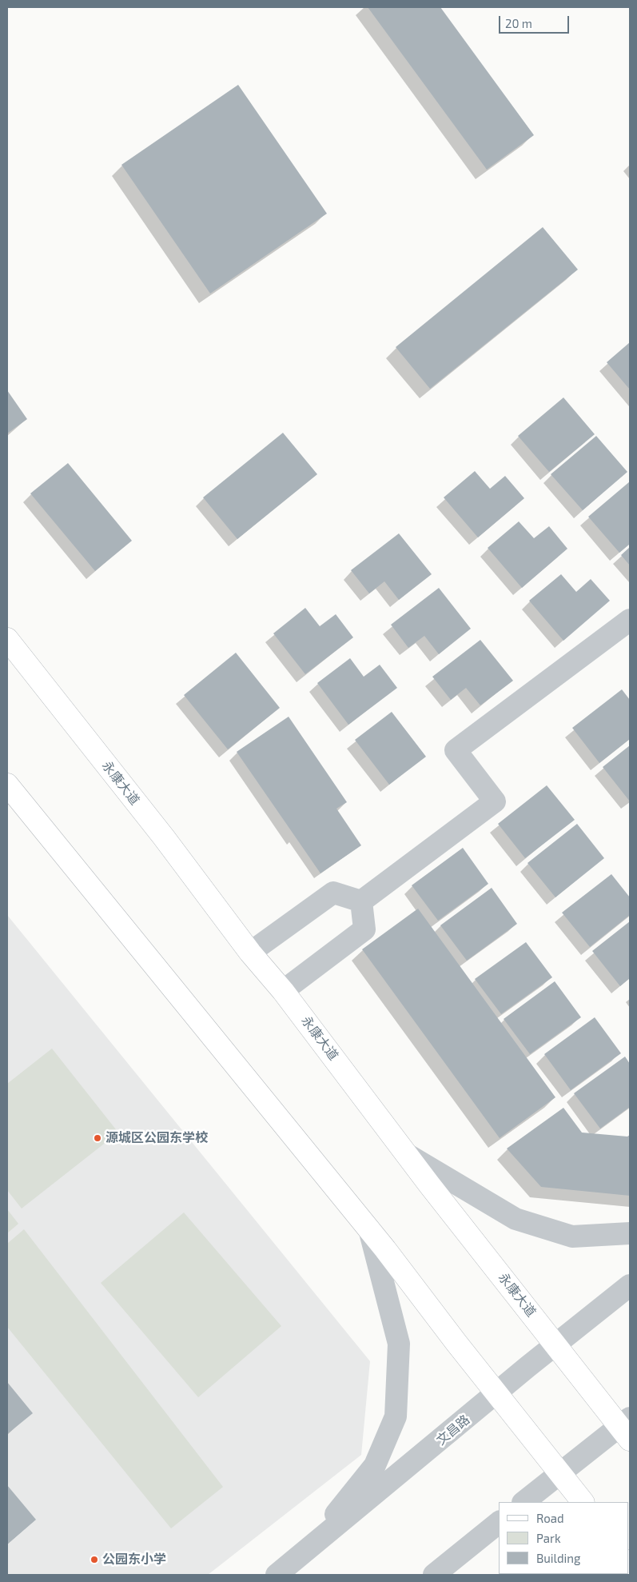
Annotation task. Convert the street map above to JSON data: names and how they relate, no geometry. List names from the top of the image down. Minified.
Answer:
{"streets":{"main road":["永康大道"],"street":["文昌路"]},"crossings":[["永康大道","文昌路"]],"places":["源城区公园东学校","公园东小学"],"legend":["Road","Park","Building"],"scale_bar":"20 m"}
